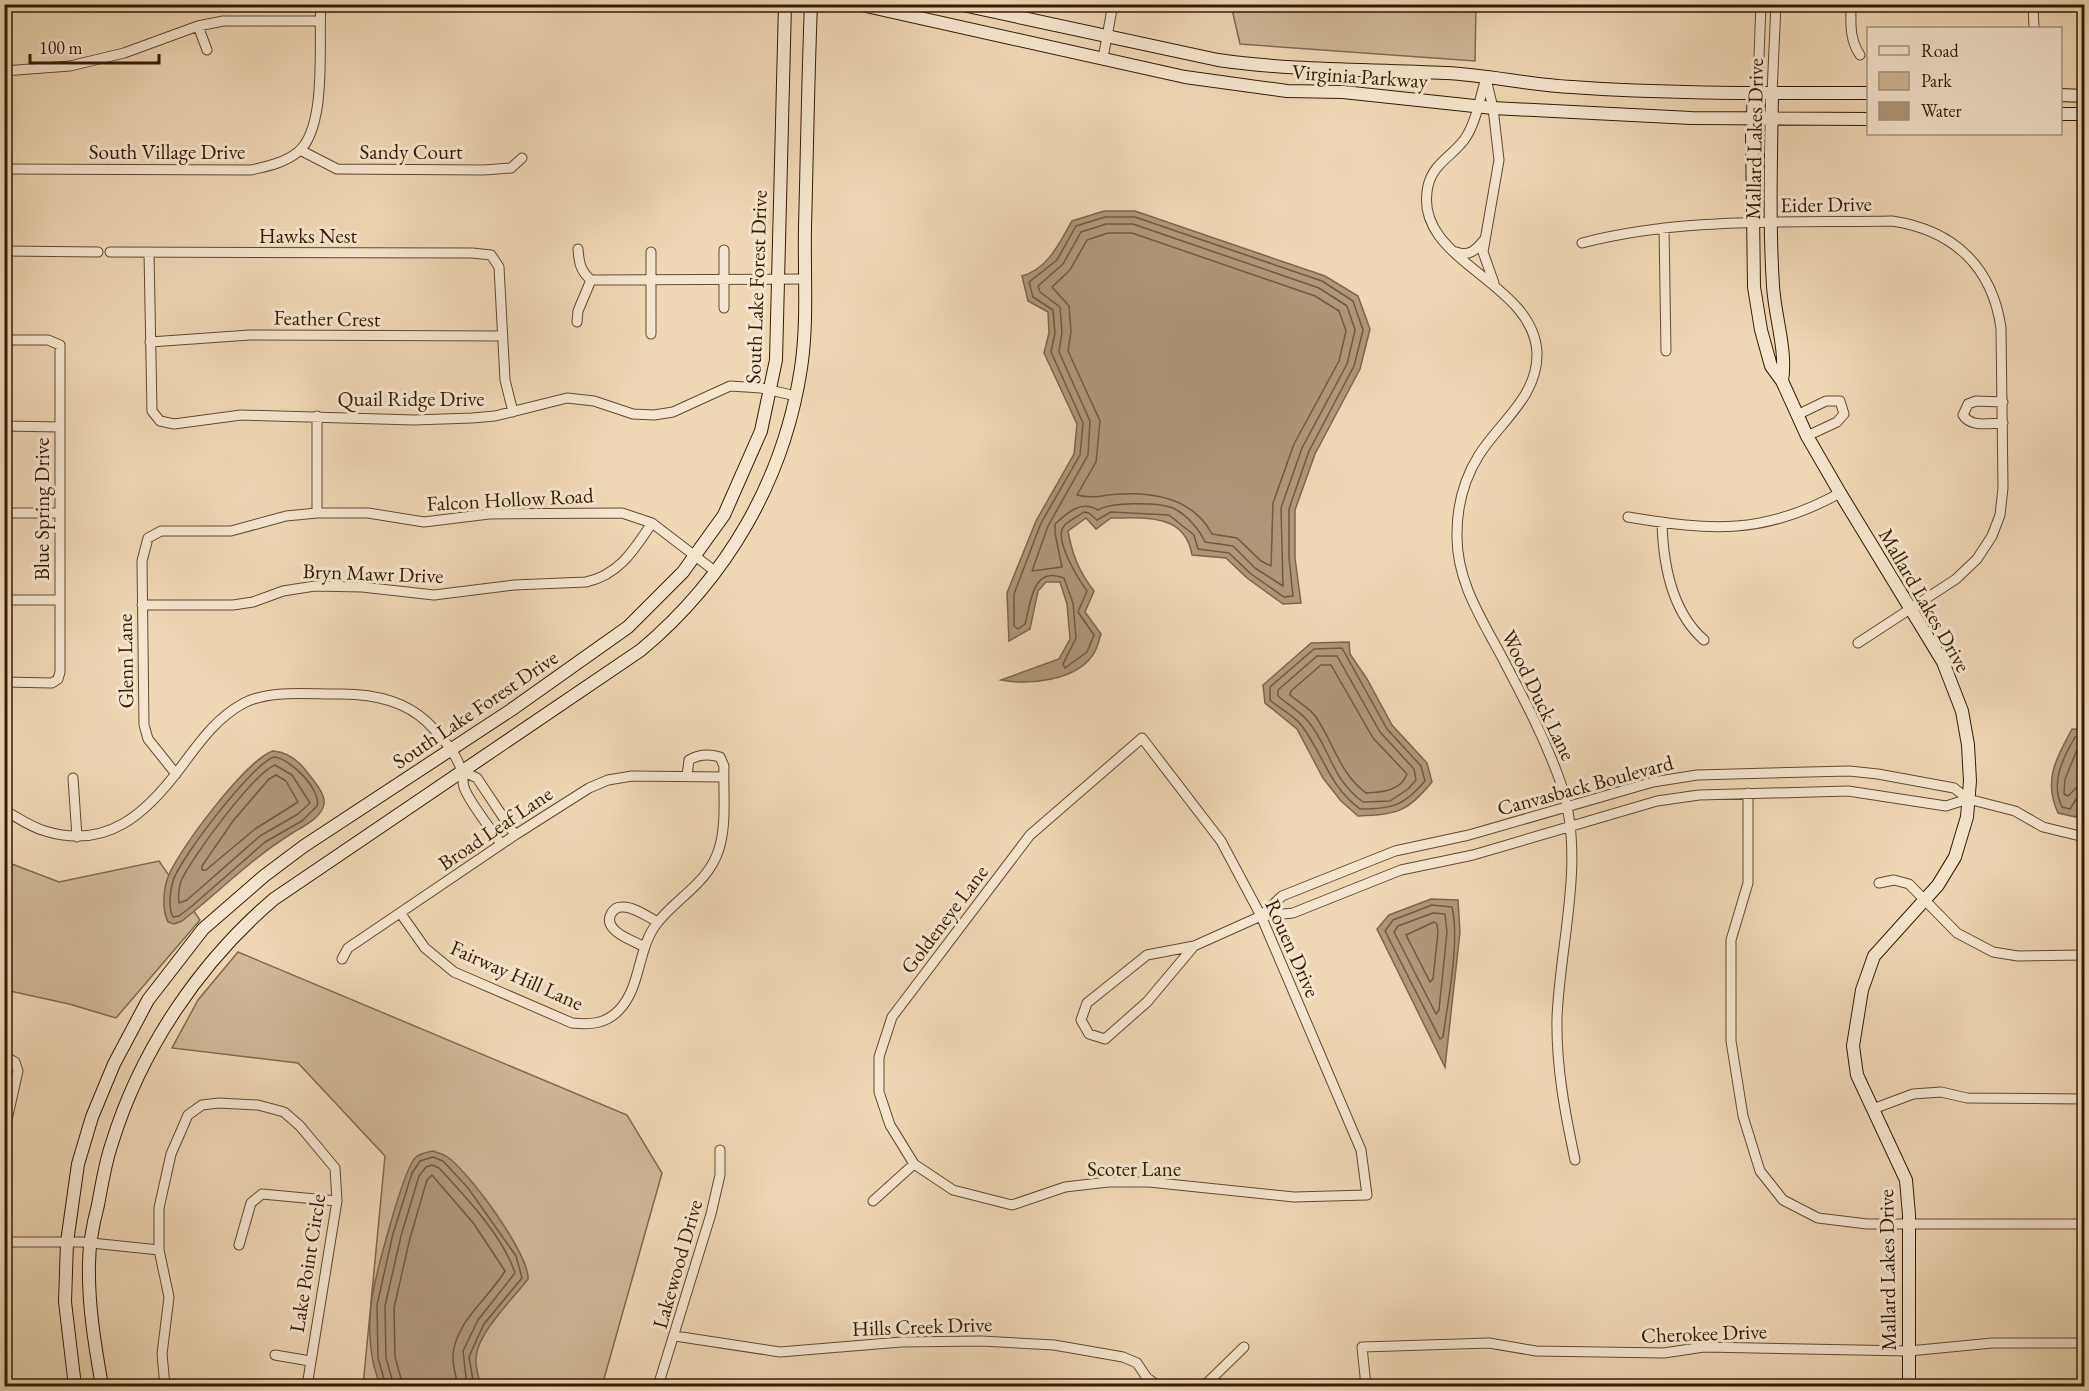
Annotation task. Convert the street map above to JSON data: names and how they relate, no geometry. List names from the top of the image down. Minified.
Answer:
{"streets":{"main road":["Virginia Parkway","Mallard Lakes Drive","South Lake Forest Drive"],"street":["South Village Drive","Sandy Court","Eider Drive","Hawks Nest","Feather Crest","Quail Ridge Drive","Falcon Hollow Road","Blue Spring Drive","Bryn Mawr Drive","Glenn Lane","Wood Duck Lane","Canvasback Boulevard","Broad Leaf Lane","Goldeneye Lane","Rouen Drive","Fairway Hill Lane","Scoter Lane","Lake Point Circle","Lakewood Drive","Hills Creek Drive","Cherokee Drive"]},"crossings":[["Virginia Parkway","Mallard Lakes Drive"],["Virginia Parkway","Wood Duck Lane"],["Mallard Lakes Drive","Eider Drive"],["Mallard Lakes Drive","Canvasback Boulevard"],["Mallard Lakes Drive","Cherokee Drive"],["South Village Drive","Sandy Court"],["Hawks Nest","Feather Crest"],["South Lake Forest Drive","Quail Ridge Drive"],["South Lake Forest Drive","Falcon Hollow Road"],["Falcon Hollow Road","Bryn Mawr Drive"],["Falcon Hollow Road","Glenn Lane"],["Bryn Mawr Drive","Glenn Lane"],["Wood Duck Lane","Canvasback Boulevard"],["Canvasback Boulevard","Rouen Drive"],["Broad Leaf Lane","Fairway Hill Lane"],["Goldeneye Lane","Rouen Drive"],["Goldeneye Lane","Scoter Lane"],["Rouen Drive","Scoter Lane"],["Lakewood Drive","Hills Creek Drive"]],"legend":["Road","Park","Water"],"scale_bar":"100 m"}
